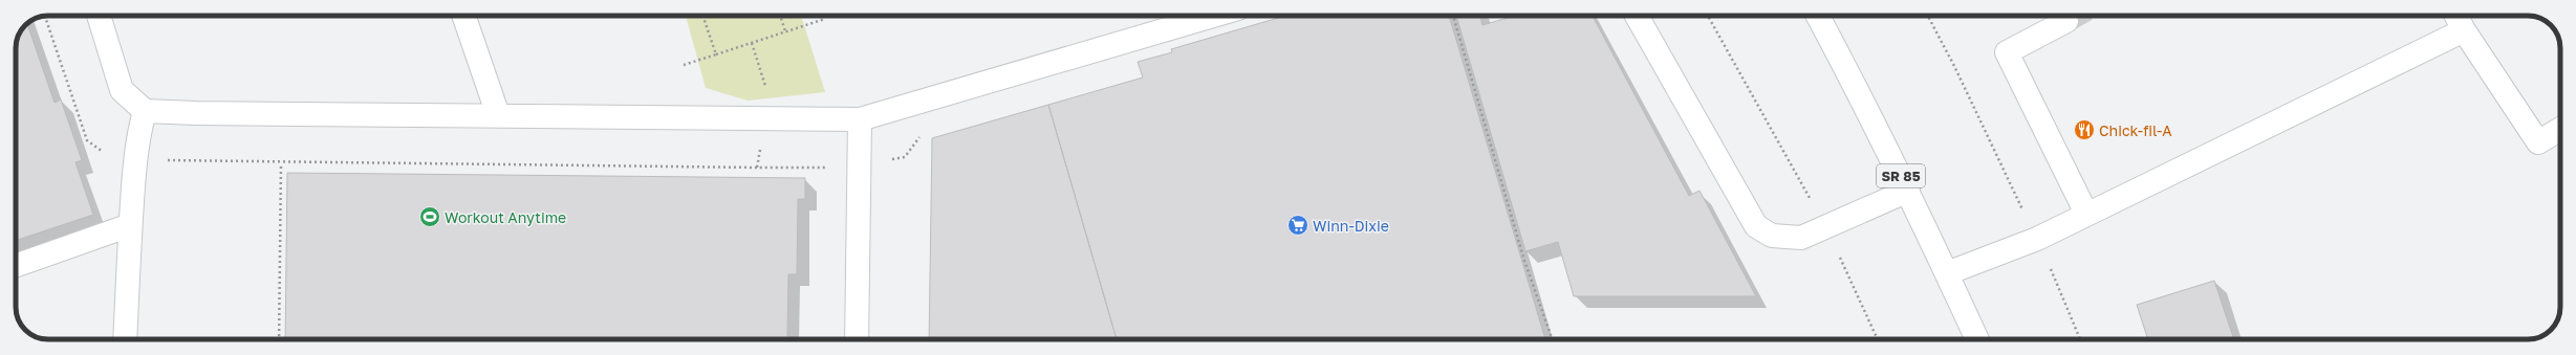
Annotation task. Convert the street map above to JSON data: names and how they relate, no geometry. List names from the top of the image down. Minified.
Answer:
{"streets":{"main road":["SR 85"]},"places":{"restaurant":["Chick-fil-A"],"sports":["Workout Anytime"],"supermarket":["Winn-Dixie"]}}
